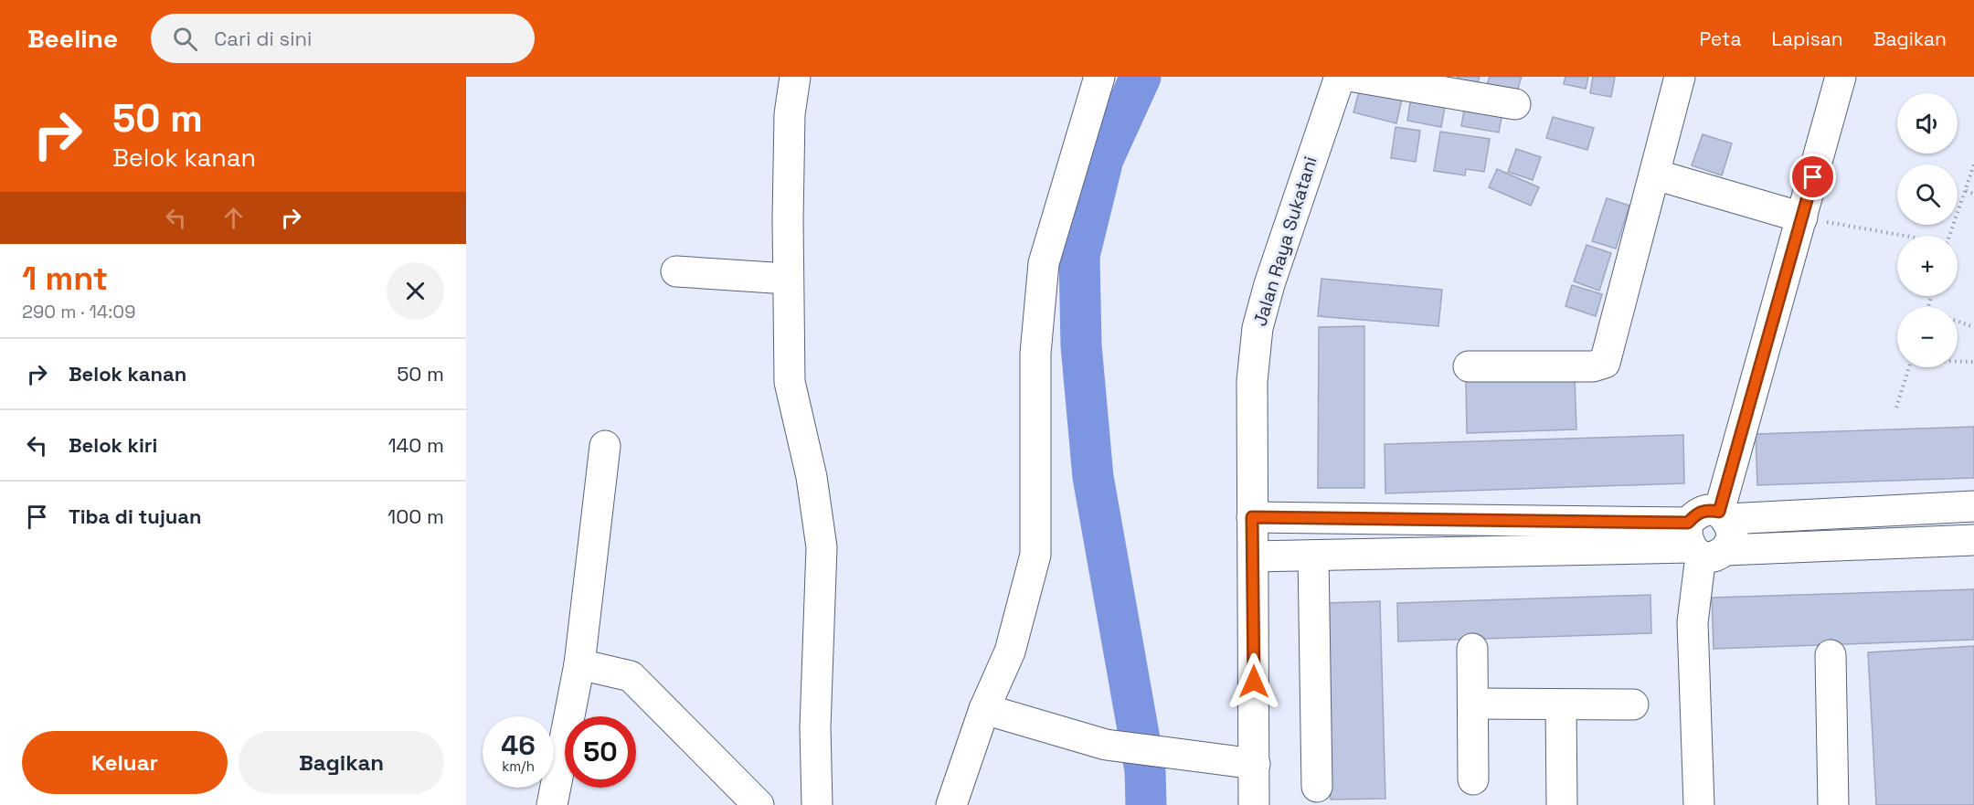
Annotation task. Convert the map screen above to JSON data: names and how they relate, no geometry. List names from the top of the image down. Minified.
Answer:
{"streets":{"street":["Jalan Raya Sukatani"]},"page":{"header":"Beeline","search":"Cari di sini","nav":["Peta","Lapisan","Bagikan"],"turn":["50 m","Belok kanan"],"map_buttons":["+","−"],"heading":["1 mnt","290 m · 14:09"],"list":[{"name":"Belok kanan","value":"50 m"},{"name":"Belok kiri","value":"140 m"},{"name":"Tiba di tujuan","value":"100 m"}],"speed":"46 km/h","limit":"50","buttons":["Keluar","Bagikan"]}}
